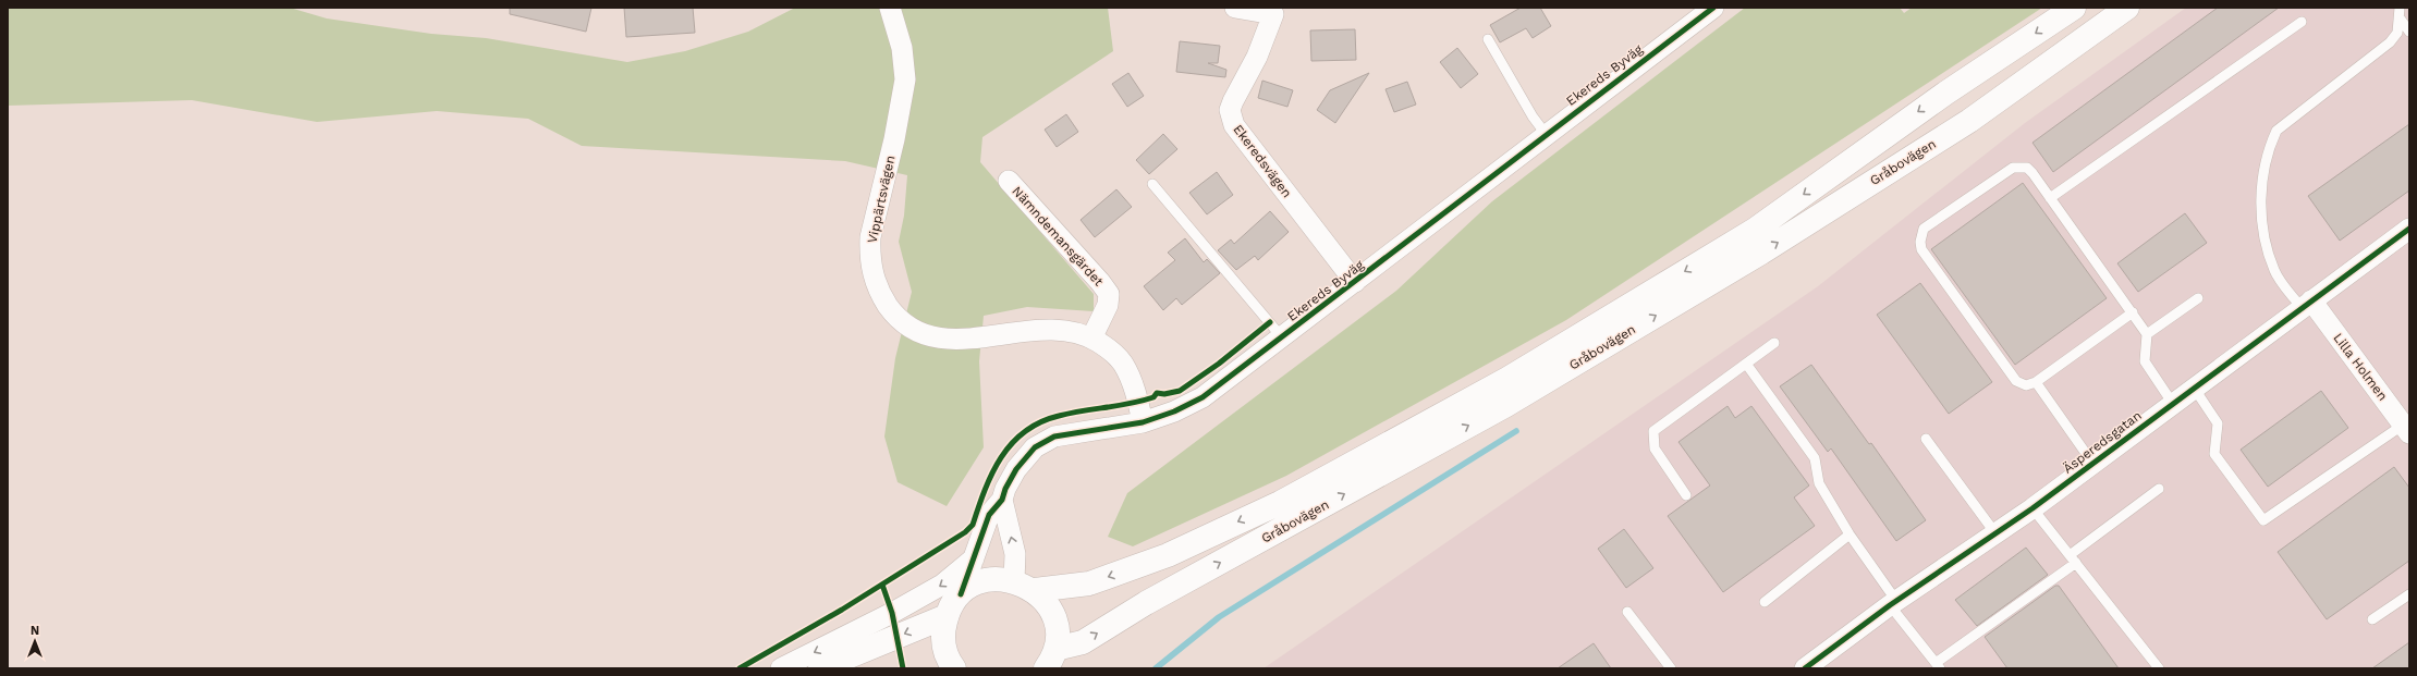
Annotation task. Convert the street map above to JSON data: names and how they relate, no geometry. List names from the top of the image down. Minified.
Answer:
{"streets":{"main road":["Gråbovägen"],"street":["Ekereds Byväg","Ekeredsvägen","Vippärtsvägen","Nämndemansgärdet","Lilla Holmen","Äsperedsgatan"]},"crossings":[["Ekereds Byväg","Ekeredsvägen"],["Ekereds Byväg","Gråbovägen"],["Ekereds Byväg","Vippärtsvägen"],["Vippärtsvägen","Nämndemansgärdet"],["Lilla Holmen","Äsperedsgatan"]],"north":"top"}
